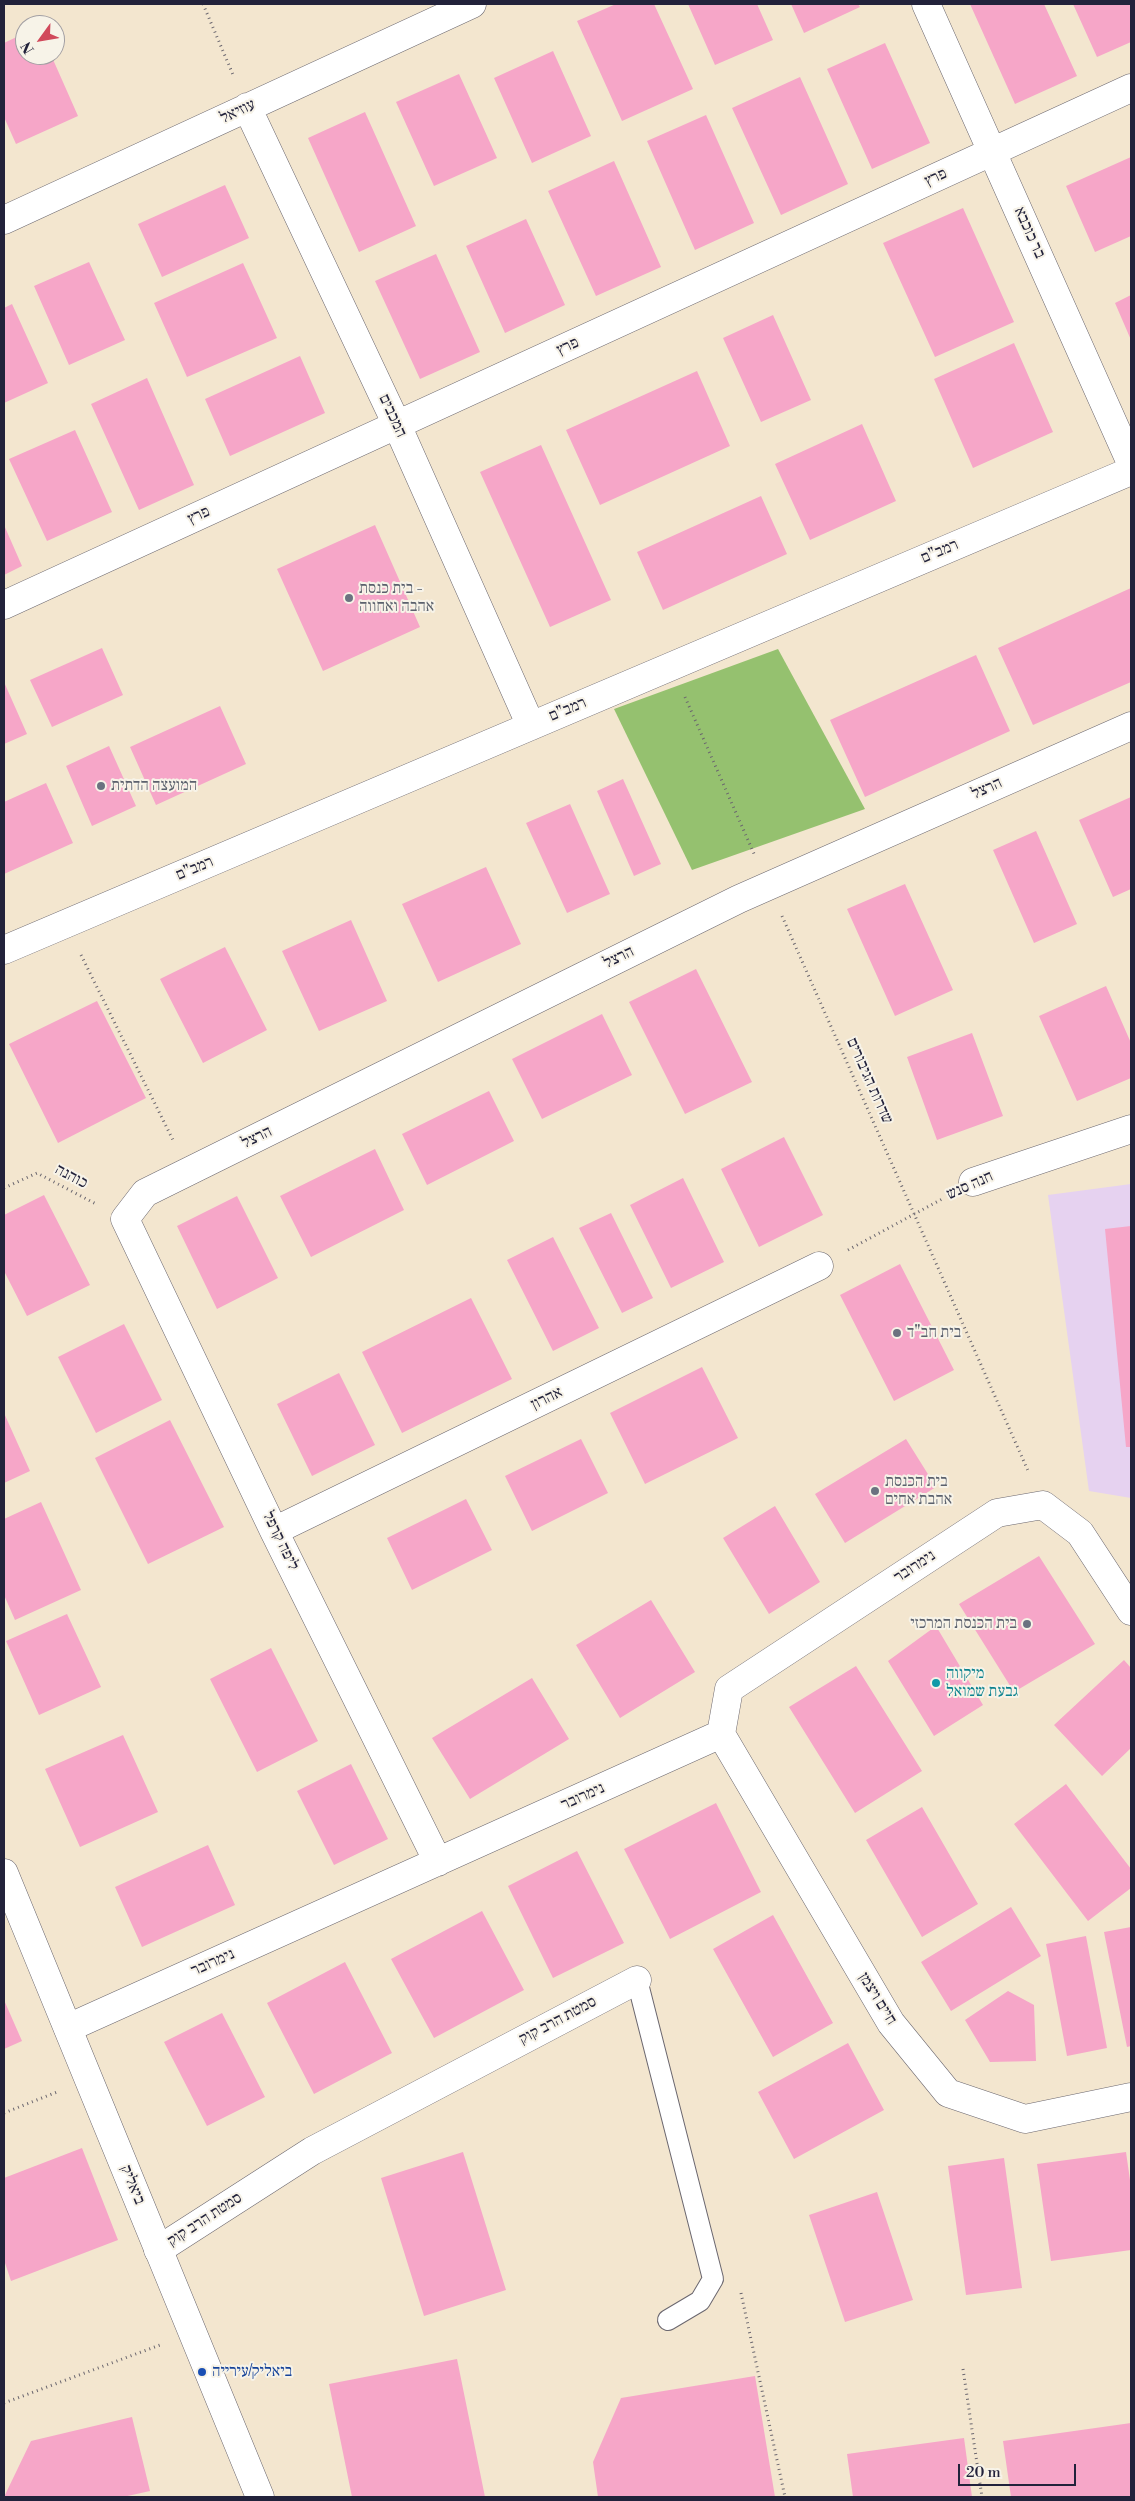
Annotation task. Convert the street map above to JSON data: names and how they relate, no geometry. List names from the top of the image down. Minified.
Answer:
{"streets":{"street":["עוזיאל","פרץ","בר כוכבא","המכבים","רמב\"ם","הרצל","חנה סנש","אהרון","ליפה קרפל","נימרובר","חיים ויצמן","סמטת הרב קוק","ביאליק"],"path":["שדרות הגיבורים","כוהנה"]},"crossings":[["עוזיאל","המכבים"],["פרץ","בר כוכבא"],["פרץ","המכבים"],["המכבים","רמב\"ם"],["רמב\"ם","שדרות הגיבורים"],["הרצל","שדרות הגיבורים"],["הרצל","כוהנה"],["הרצל","ליפה קרפל"],["שדרות הגיבורים","חנה סנש"],["שדרות הגיבורים","נימרובר"],["כוהנה","ליפה קרפל"],["חנה סנש","אהרון"],["אהרון","ליפה קרפל"],["ליפה קרפל","נימרובר"],["נימרובר","חיים ויצמן"],["נימרובר","ביאליק"],["סמטת הרב קוק","ביאליק"]],"places":["בית כנסת - אהבה ואחווה","המועצה הדתית","בית חב\"ד","בית הכנסת אהבת אחים","בית הכנסת המרכזי","מיקווה גבעת שמואל","ביאליק/עירייה"],"scale_bar":"20 m","north":"bottom left"}
